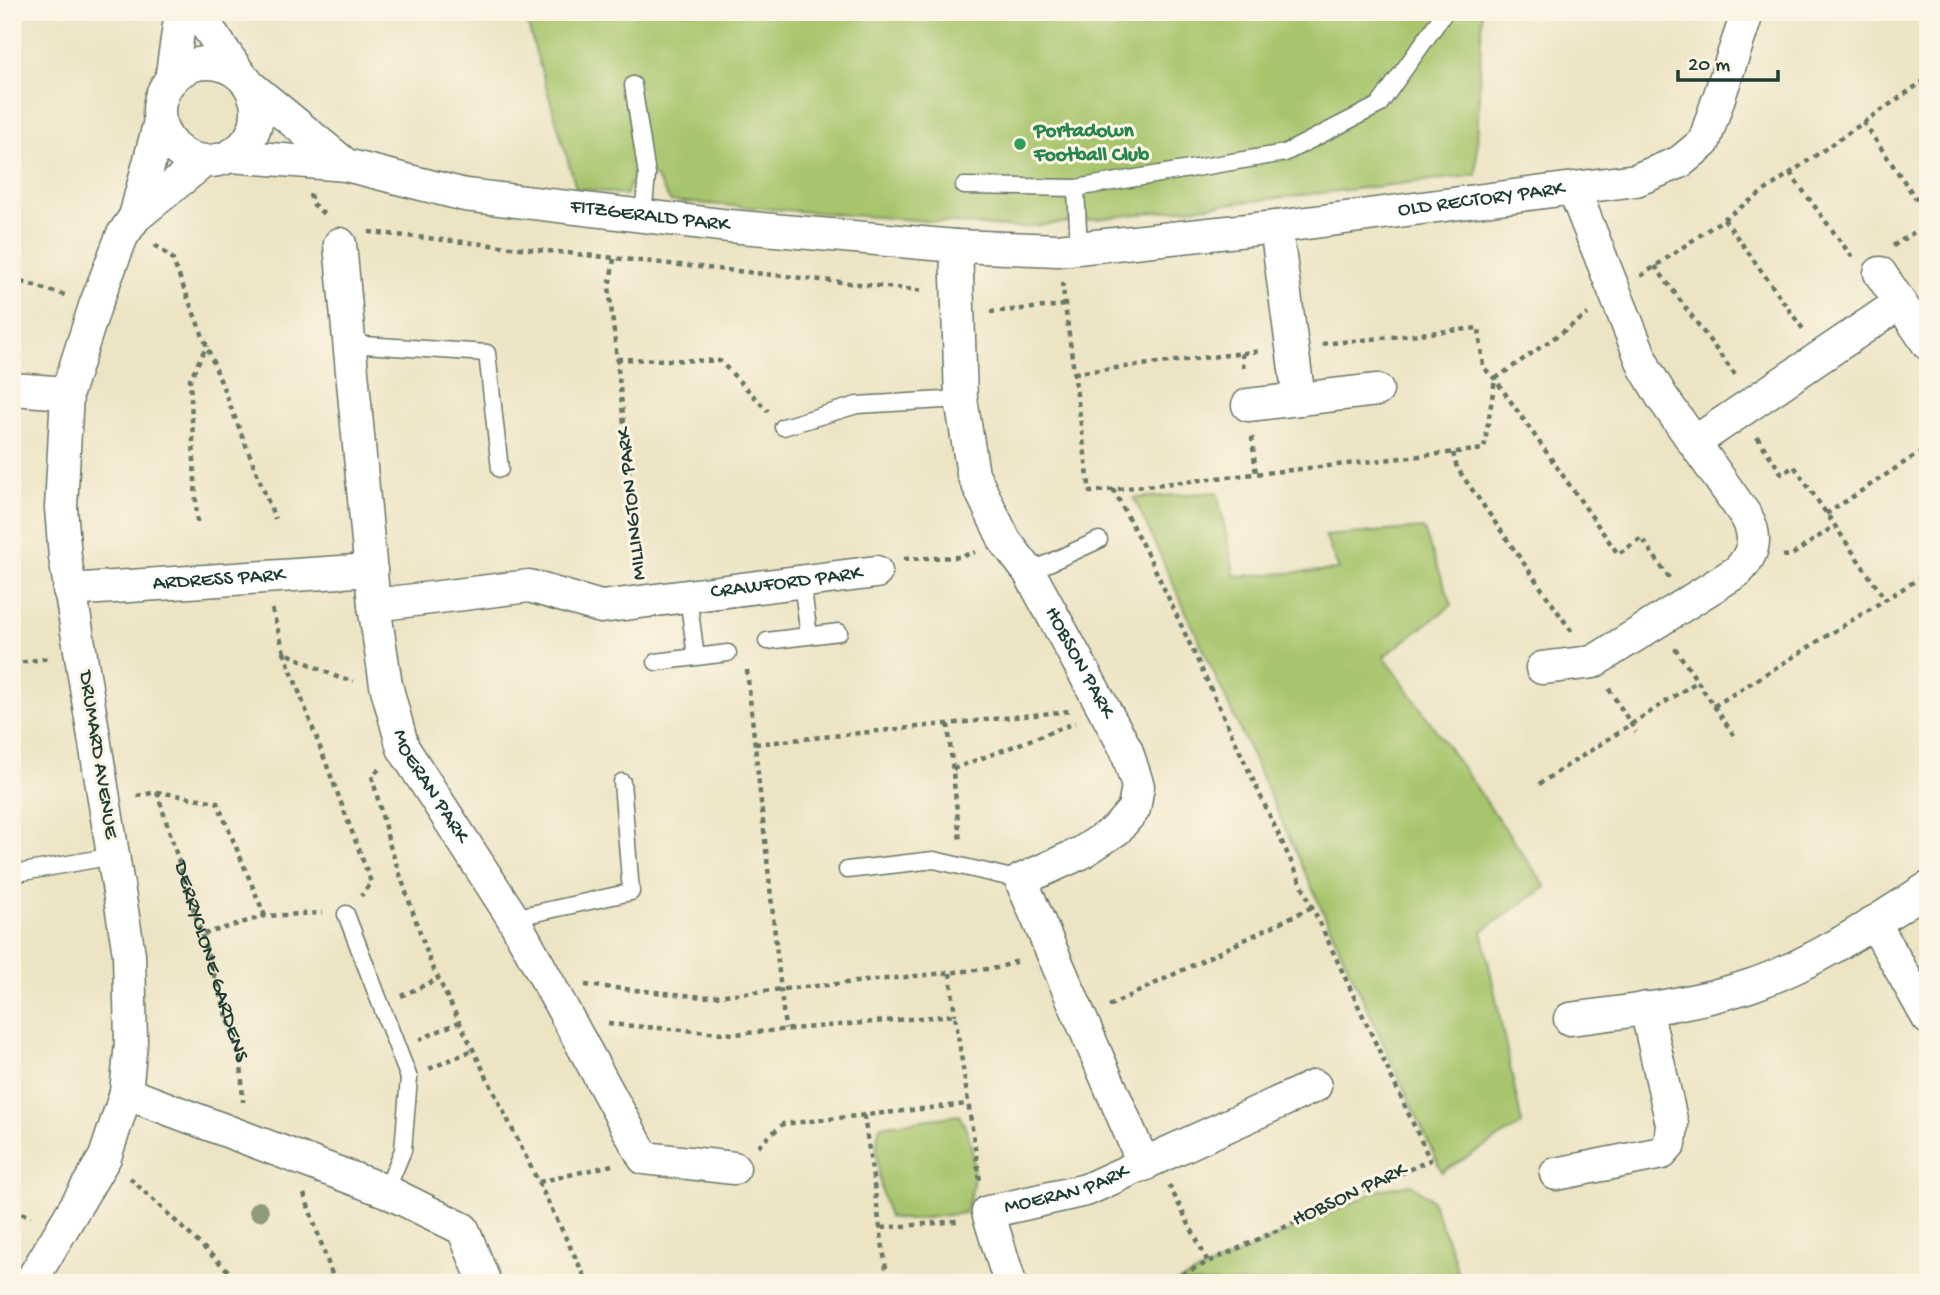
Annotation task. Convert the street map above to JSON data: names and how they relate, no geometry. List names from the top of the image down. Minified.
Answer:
{"streets":{"street":["OLD RECTORY PARK","FITZGERALD PARK","MILLINGTON PARK","ARDRESS PARK","CRAWFORD PARK","HOBSON PARK","DRUMARD AVENUE","MOERAN PARK"],"path":["DERRYCLONE GARDENS"]},"crossings":[["OLD RECTORY PARK","FITZGERALD PARK"],["OLD RECTORY PARK","HOBSON PARK"],["FITZGERALD PARK","HOBSON PARK"],["FITZGERALD PARK","DRUMARD AVENUE"],["MILLINGTON PARK","CRAWFORD PARK"],["MILLINGTON PARK","MOERAN PARK"],["ARDRESS PARK","DRUMARD AVENUE"],["ARDRESS PARK","MOERAN PARK"],["CRAWFORD PARK","HOBSON PARK"]],"places":["Portadown Football Club"],"scale_bar":"20 m"}
